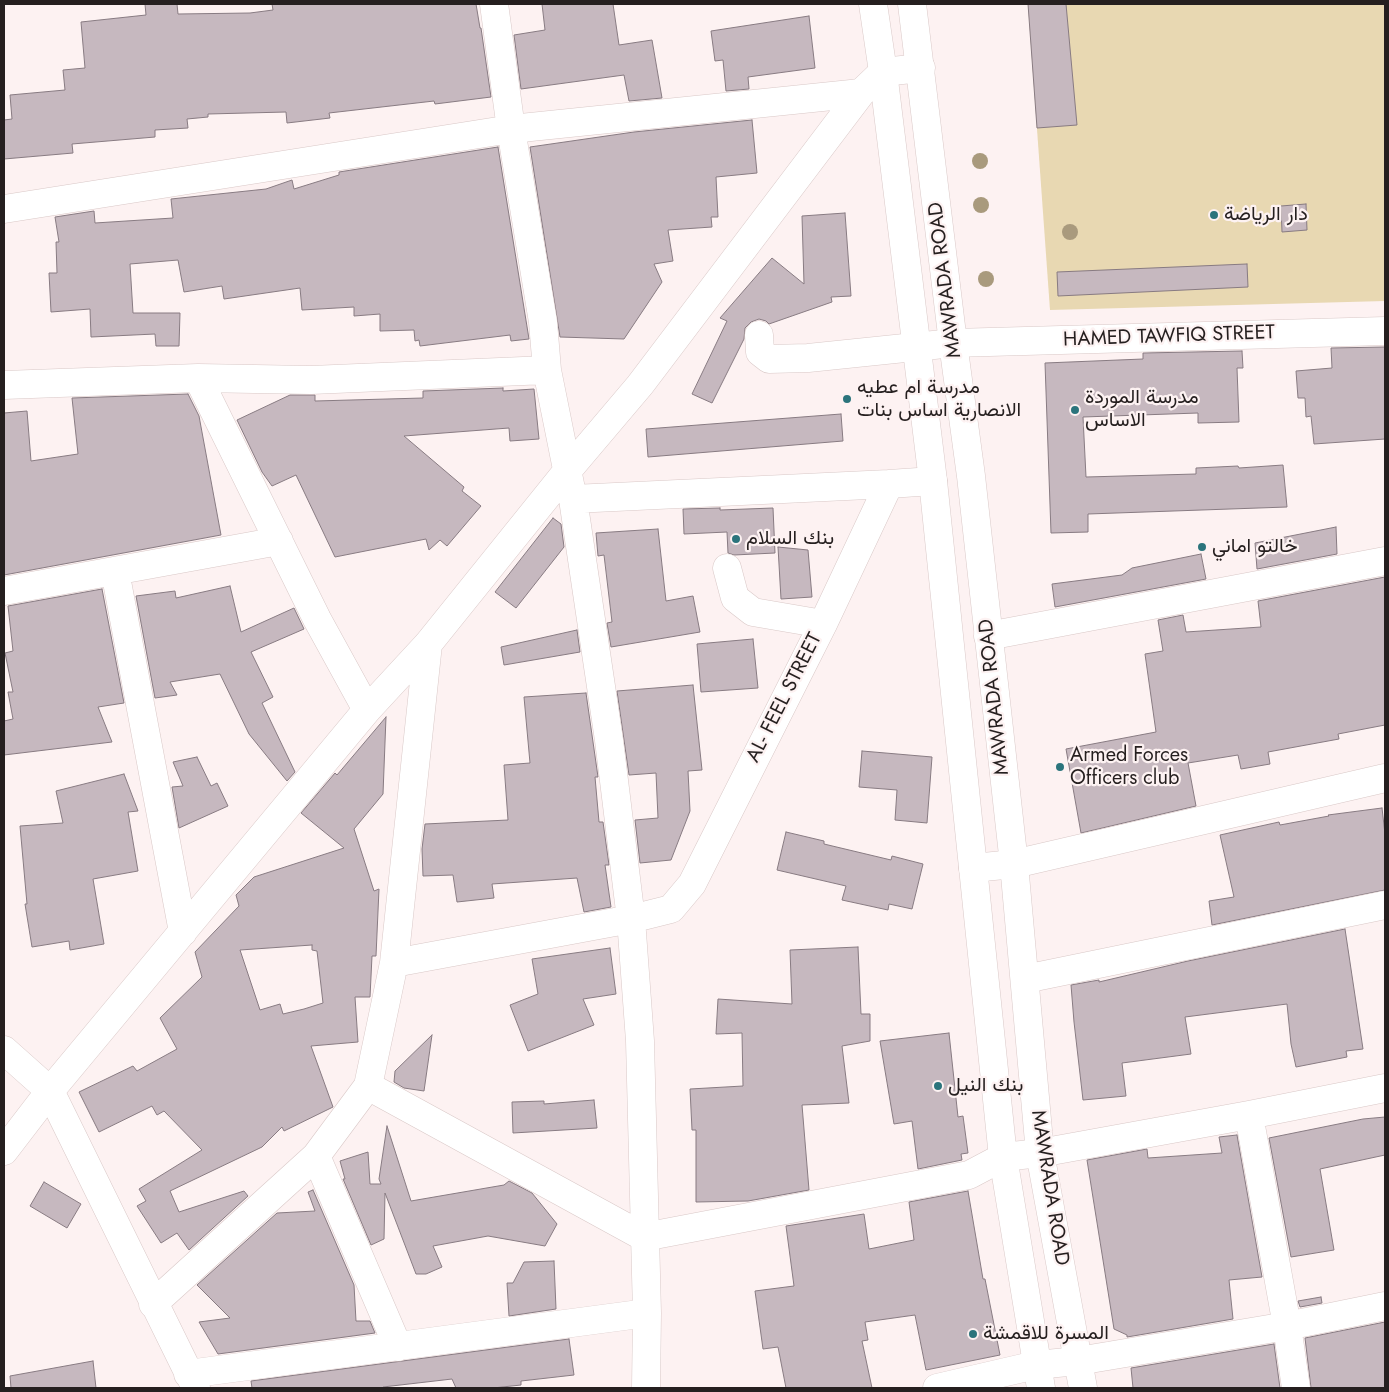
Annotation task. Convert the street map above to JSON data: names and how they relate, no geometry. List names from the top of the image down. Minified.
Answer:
{"streets":{"street":["MAWRADA ROAD","HAMED TAWFIQ STREET","AL- FEEL STREET"]},"crossings":[["MAWRADA ROAD","HAMED TAWFIQ STREET"]],"places":["دار الرياضة","مدرسة ام عطيه الانصارية اساس بنات","مدرسة الموردة الاساس","بنك السلام","خالتو اماني","Armed Forces Officers club","بنك النيل","المسرة للاقمشة"]}
